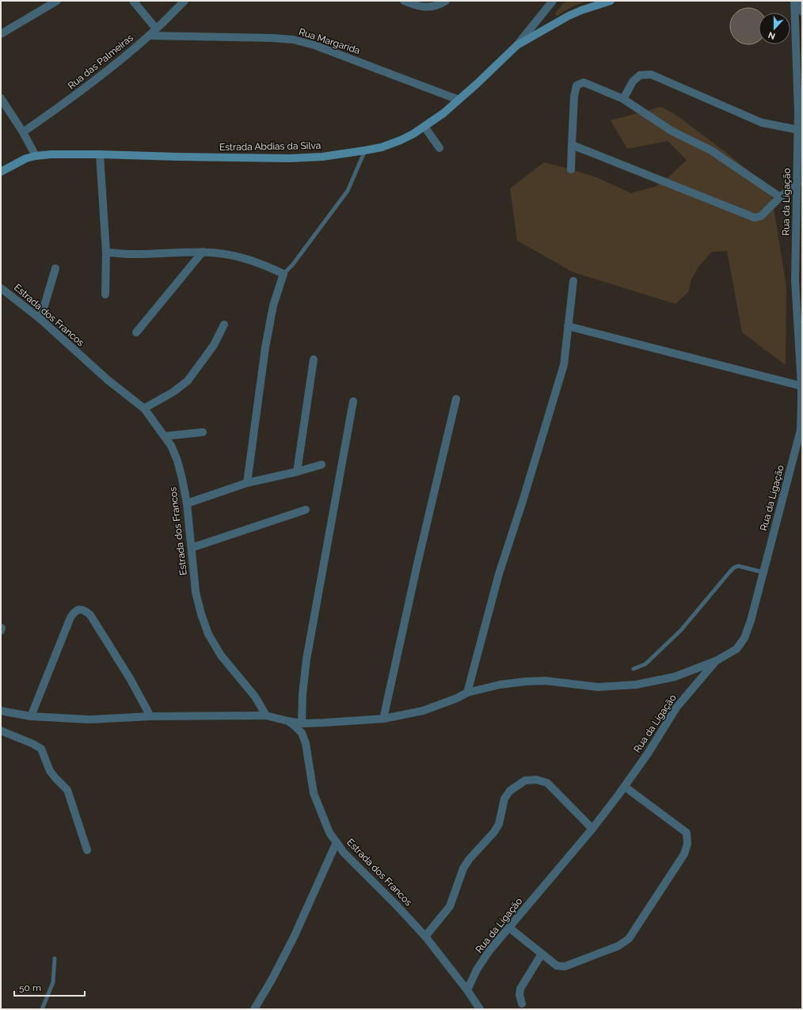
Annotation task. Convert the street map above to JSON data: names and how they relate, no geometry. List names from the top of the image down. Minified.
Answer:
{"streets":{"main road":["Estrada Abdias da Silva"],"street":["Rua Margarida","Rua das Palmeiras","Rua da Ligação","Estrada dos Francos"]},"crossings":[["Rua Margarida","Rua das Palmeiras"],["Rua Margarida","Estrada Abdias da Silva"],["Rua da Ligação","Estrada dos Francos"]],"scale_bar":"50 m","north":"bottom"}
